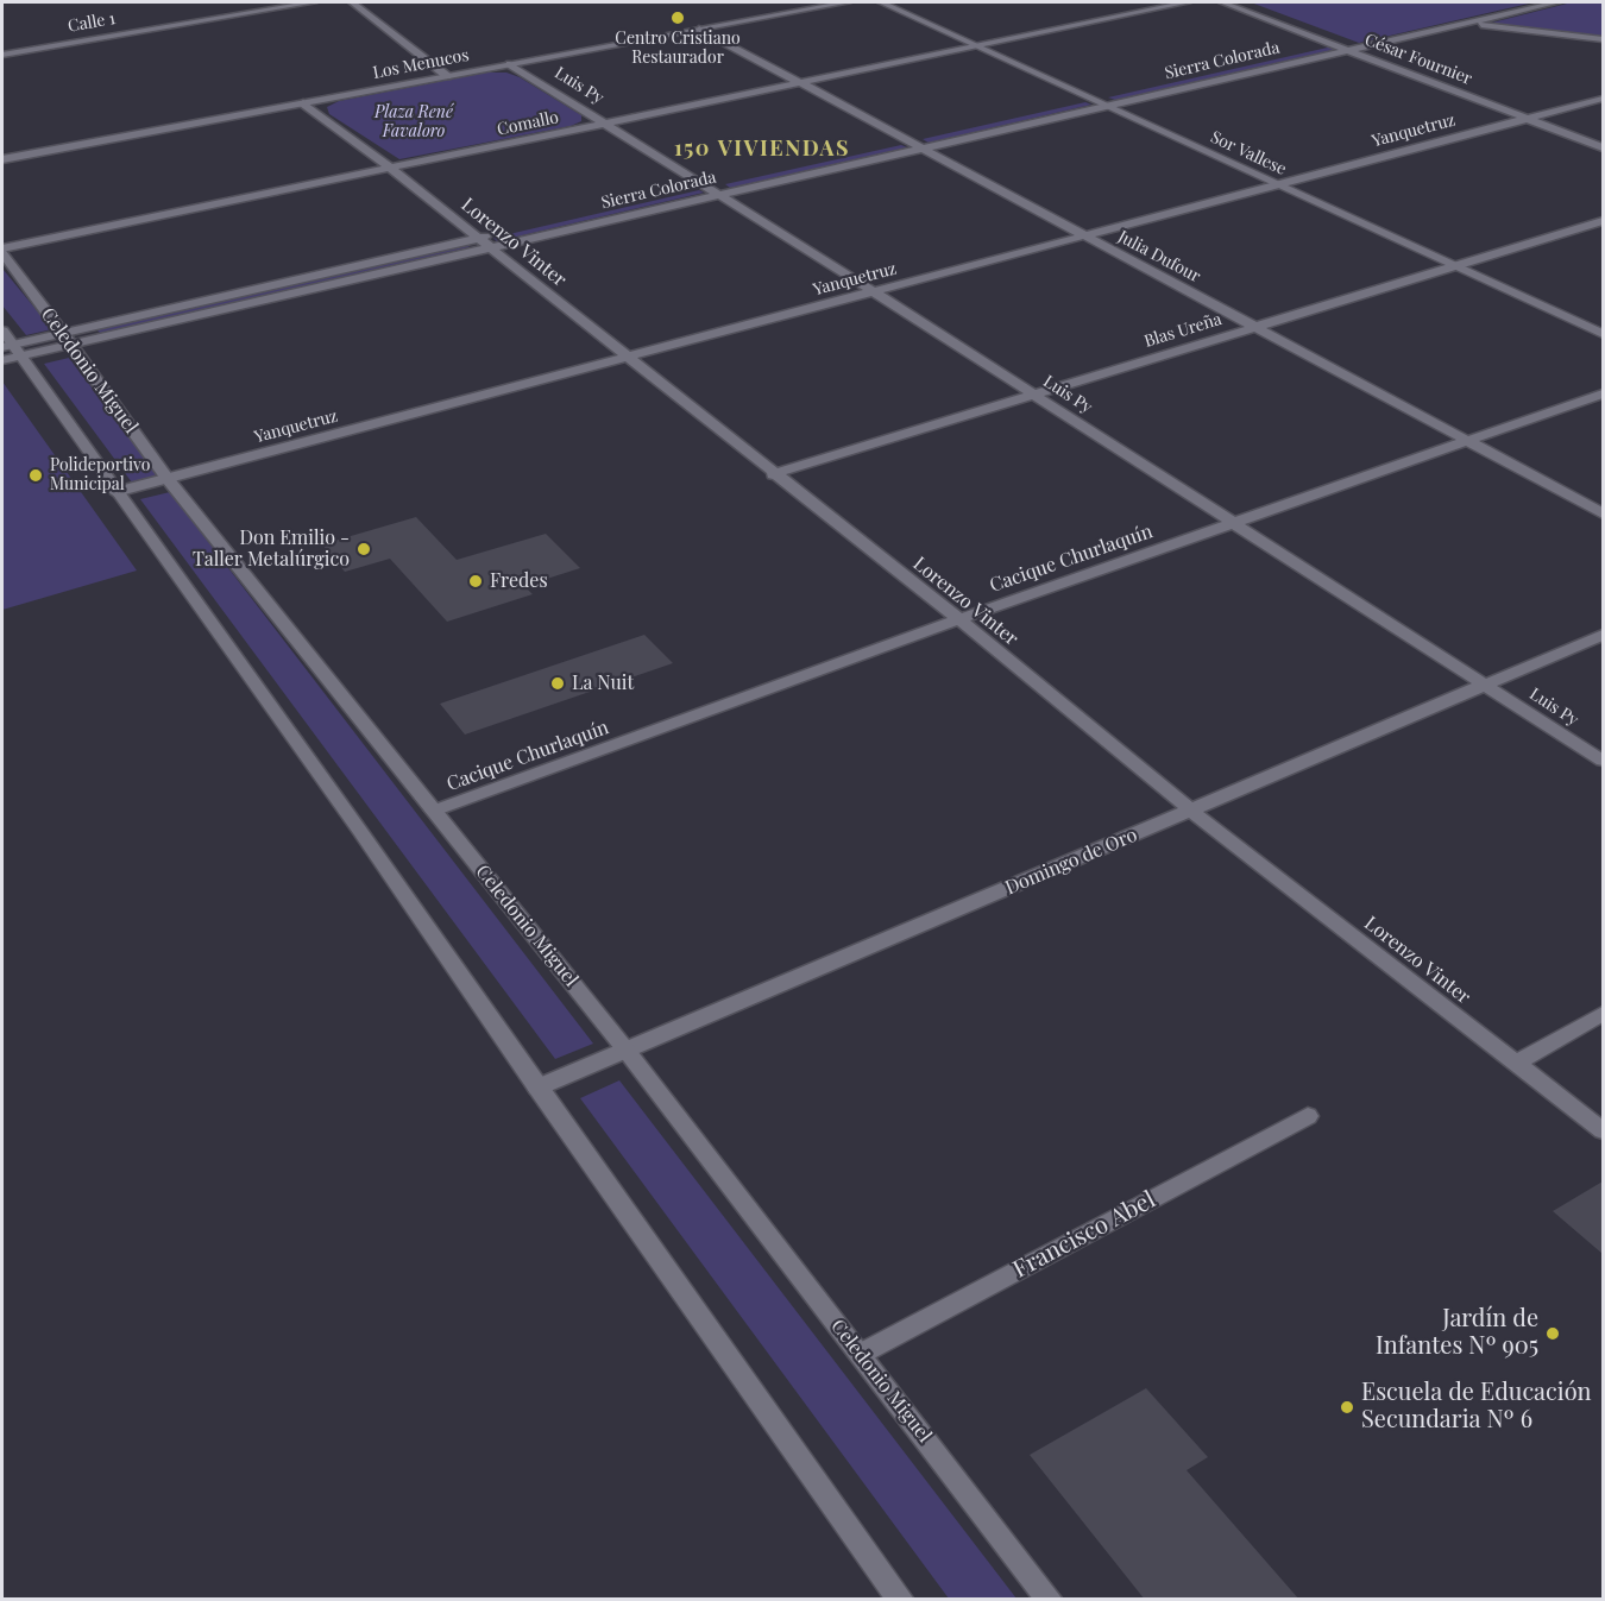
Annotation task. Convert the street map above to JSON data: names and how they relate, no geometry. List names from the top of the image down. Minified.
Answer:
{"streets":{"street":["Calle 1","César Fournier","Sierra Colorada","Los Menucos","Luis Py","Comallo","Yanquetruz","Sor Vallese","Lorenzo Vinter","Julia Dufour","Blas Ureña","Celedonio Miguel","Cacique Churlaquín","Domingo de Oro","Francisco Abel"]},"crossings":[["César Fournier","Sierra Colorada"],["César Fournier","Yanquetruz"],["Sierra Colorada","Luis Py"],["Sierra Colorada","Sor Vallese"],["Sierra Colorada","Lorenzo Vinter"],["Sierra Colorada","Julia Dufour"],["Sierra Colorada","Celedonio Miguel"],["Los Menucos","Luis Py"],["Los Menucos","Lorenzo Vinter"],["Los Menucos","Julia Dufour"],["Luis Py","Comallo"],["Luis Py","Yanquetruz"],["Luis Py","Blas Ureña"],["Luis Py","Cacique Churlaquín"],["Luis Py","Domingo de Oro"],["Comallo","Sor Vallese"],["Comallo","Lorenzo Vinter"],["Comallo","Julia Dufour"],["Comallo","Celedonio Miguel"],["Yanquetruz","Sor Vallese"],["Yanquetruz","Lorenzo Vinter"],["Yanquetruz","Julia Dufour"],["Yanquetruz","Celedonio Miguel"],["Sor Vallese","Blas Ureña"],["Lorenzo Vinter","Blas Ureña"],["Lorenzo Vinter","Cacique Churlaquín"],["Lorenzo Vinter","Domingo de Oro"],["Julia Dufour","Blas Ureña"],["Julia Dufour","Cacique Churlaquín"],["Celedonio Miguel","Cacique Churlaquín"],["Celedonio Miguel","Domingo de Oro"],["Celedonio Miguel","Francisco Abel"]],"districts":["150 VIVIENDAS"],"parks":["Plaza René Favaloro"],"places":["Centro Cristiano Restaurador","Polideportivo Municipal","Don Emilio - Taller Metalúrgico","Fredes","La Nuit","Jardín de Infantes Nº 905","Escuela de Educación Secundaria Nº 6"]}
